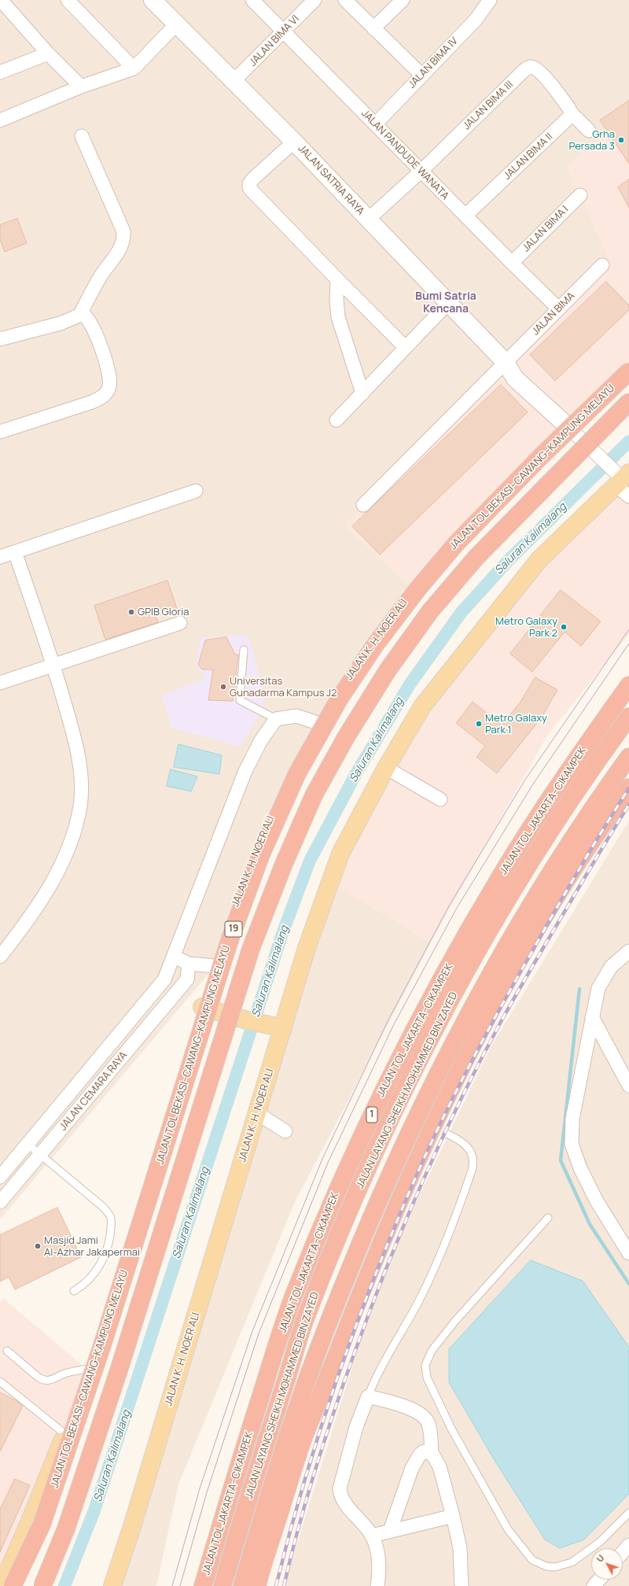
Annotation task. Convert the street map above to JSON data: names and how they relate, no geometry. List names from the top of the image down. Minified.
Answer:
{"streets":{"highway":["JALAN TOL BEKASI–CAWANG–KAMPUNG MELAYU","JALAN TOL JAKARTA–CIKAMPEK","19","JALAN LAYANG SHEIKH MOHAMMED BIN ZAYED","1"],"main road":["JALAN K. H. NOER ALI"],"street":["JALAN BIMA VI","JALAN BIMA IV","JALAN BIMA III","JALAN PANDUDE WANATA","JALAN BIMA II","JALAN SATRIA RAYA","JALAN BIMA I","JALAN BIMA","JALAN CEMARA RAYA"]},"crossings":[["JALAN BIMA VI","JALAN PANDUDE WANATA"],["JALAN BIMA VI","JALAN SATRIA RAYA"],["JALAN BIMA IV","JALAN PANDUDE WANATA"],["JALAN BIMA III","JALAN PANDUDE WANATA"],["JALAN BIMA III","JALAN BIMA II"],["JALAN PANDUDE WANATA","JALAN BIMA II"],["JALAN PANDUDE WANATA","JALAN BIMA I"],["JALAN PANDUDE WANATA","JALAN BIMA"],["JALAN SATRIA RAYA","JALAN BIMA"],["JALAN SATRIA RAYA","JALAN K. H. NOER ALI"],["JALAN TOL BEKASI–CAWANG–KAMPUNG MELAYU","JALAN K. H. NOER ALI"]],"districts":["Bumi Satria Kencana"],"water":["Saluran Kalimalang"],"places":["Grha Persada 3","GPIB Gloria","Metro Galaxy Park 2","Universitas Gunadarma Kampus J2","Metro Galaxy Park 1","Masjid Jami Al-Azhar Jakapermai"],"north":"top left"}
